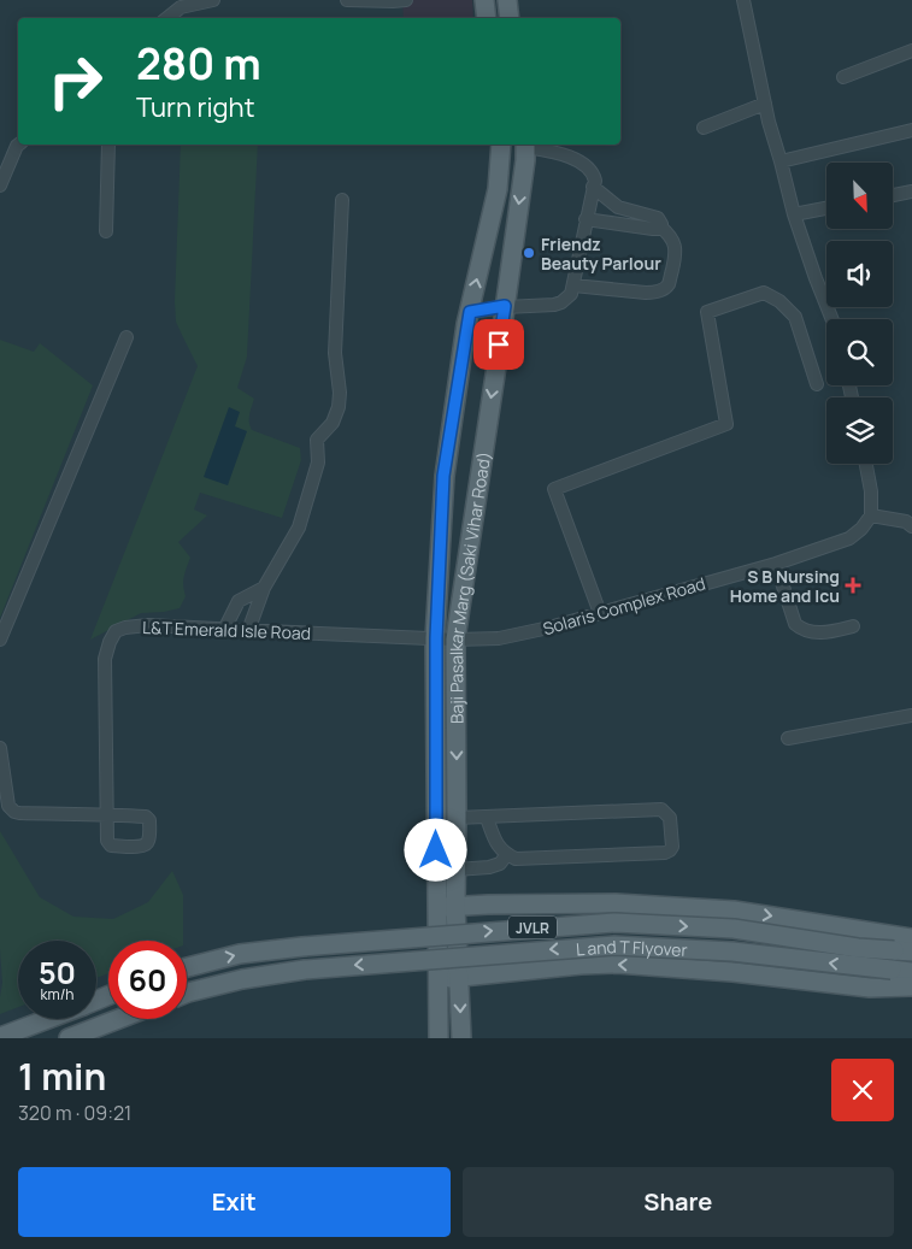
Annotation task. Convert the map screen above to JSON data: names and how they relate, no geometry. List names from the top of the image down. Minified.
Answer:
{"streets":{"main road":["Baji Pasalkar Marg (Saki Vihar Road)","JVLR","L and T Flyover"],"street":["Solaris Complex Road","L&T Emerald Isle Road"]},"crossings":[["Baji Pasalkar Marg (Saki Vihar Road)","Solaris Complex Road"],["Baji Pasalkar Marg (Saki Vihar Road)","L&T Emerald Isle Road"],["Solaris Complex Road","L&T Emerald Isle Road"]],"places":{"other":["Friendz Beauty Parlour"],"health":["S B Nursing Home and Icu"]},"north":"bottom right","page":{"turn":["280 m","Turn right"],"speed":"50 km/h","limit":"60","heading":["1 min","320 m · 09:21"],"buttons":["Exit","Share"]}}
